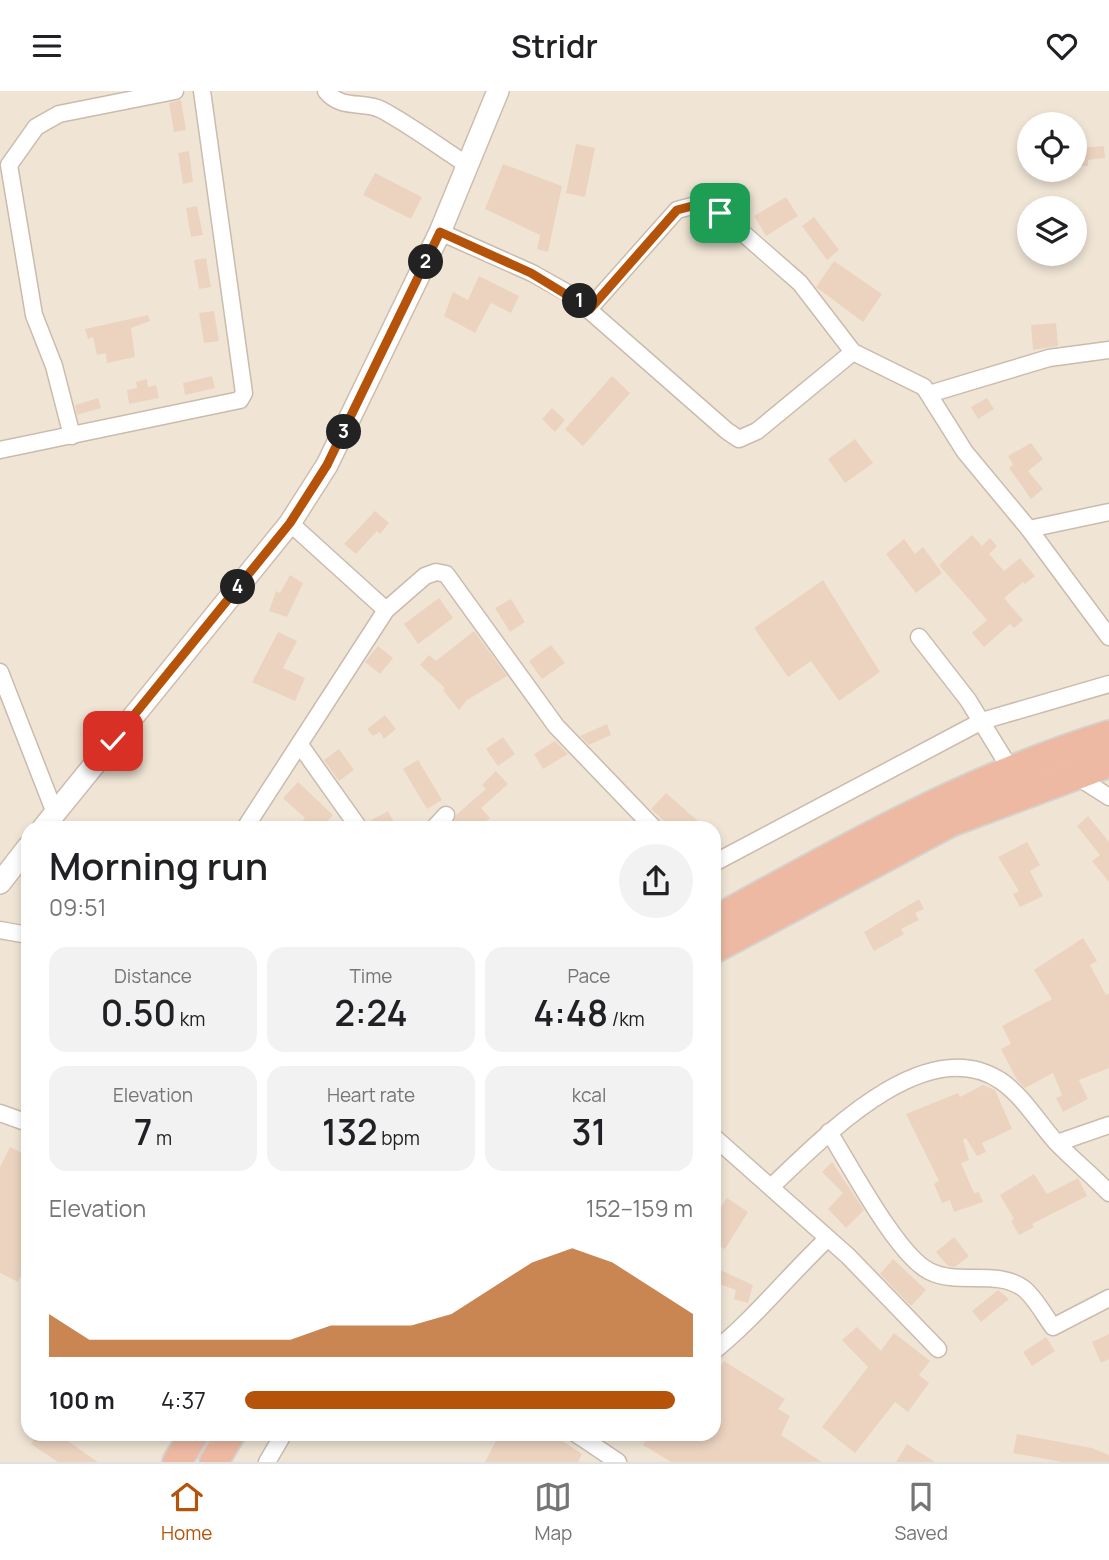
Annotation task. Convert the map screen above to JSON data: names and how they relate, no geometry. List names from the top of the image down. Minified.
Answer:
{"page":{"header":"Stridr","pins":["2","1","3","4"],"heading":["Morning run","09:51"],"stats":[["Distance","0.50 km"],["Time","2:24"],["Pace","4:48 /km"],["Elevation","7 m"],["Heart rate","132 bpm"],["kcal","31"]],"chart":["Elevation","152–159 m"],"list":[{"name":"100 m","note":"4:37"}],"tabs":["Home","Map","Saved"]}}
